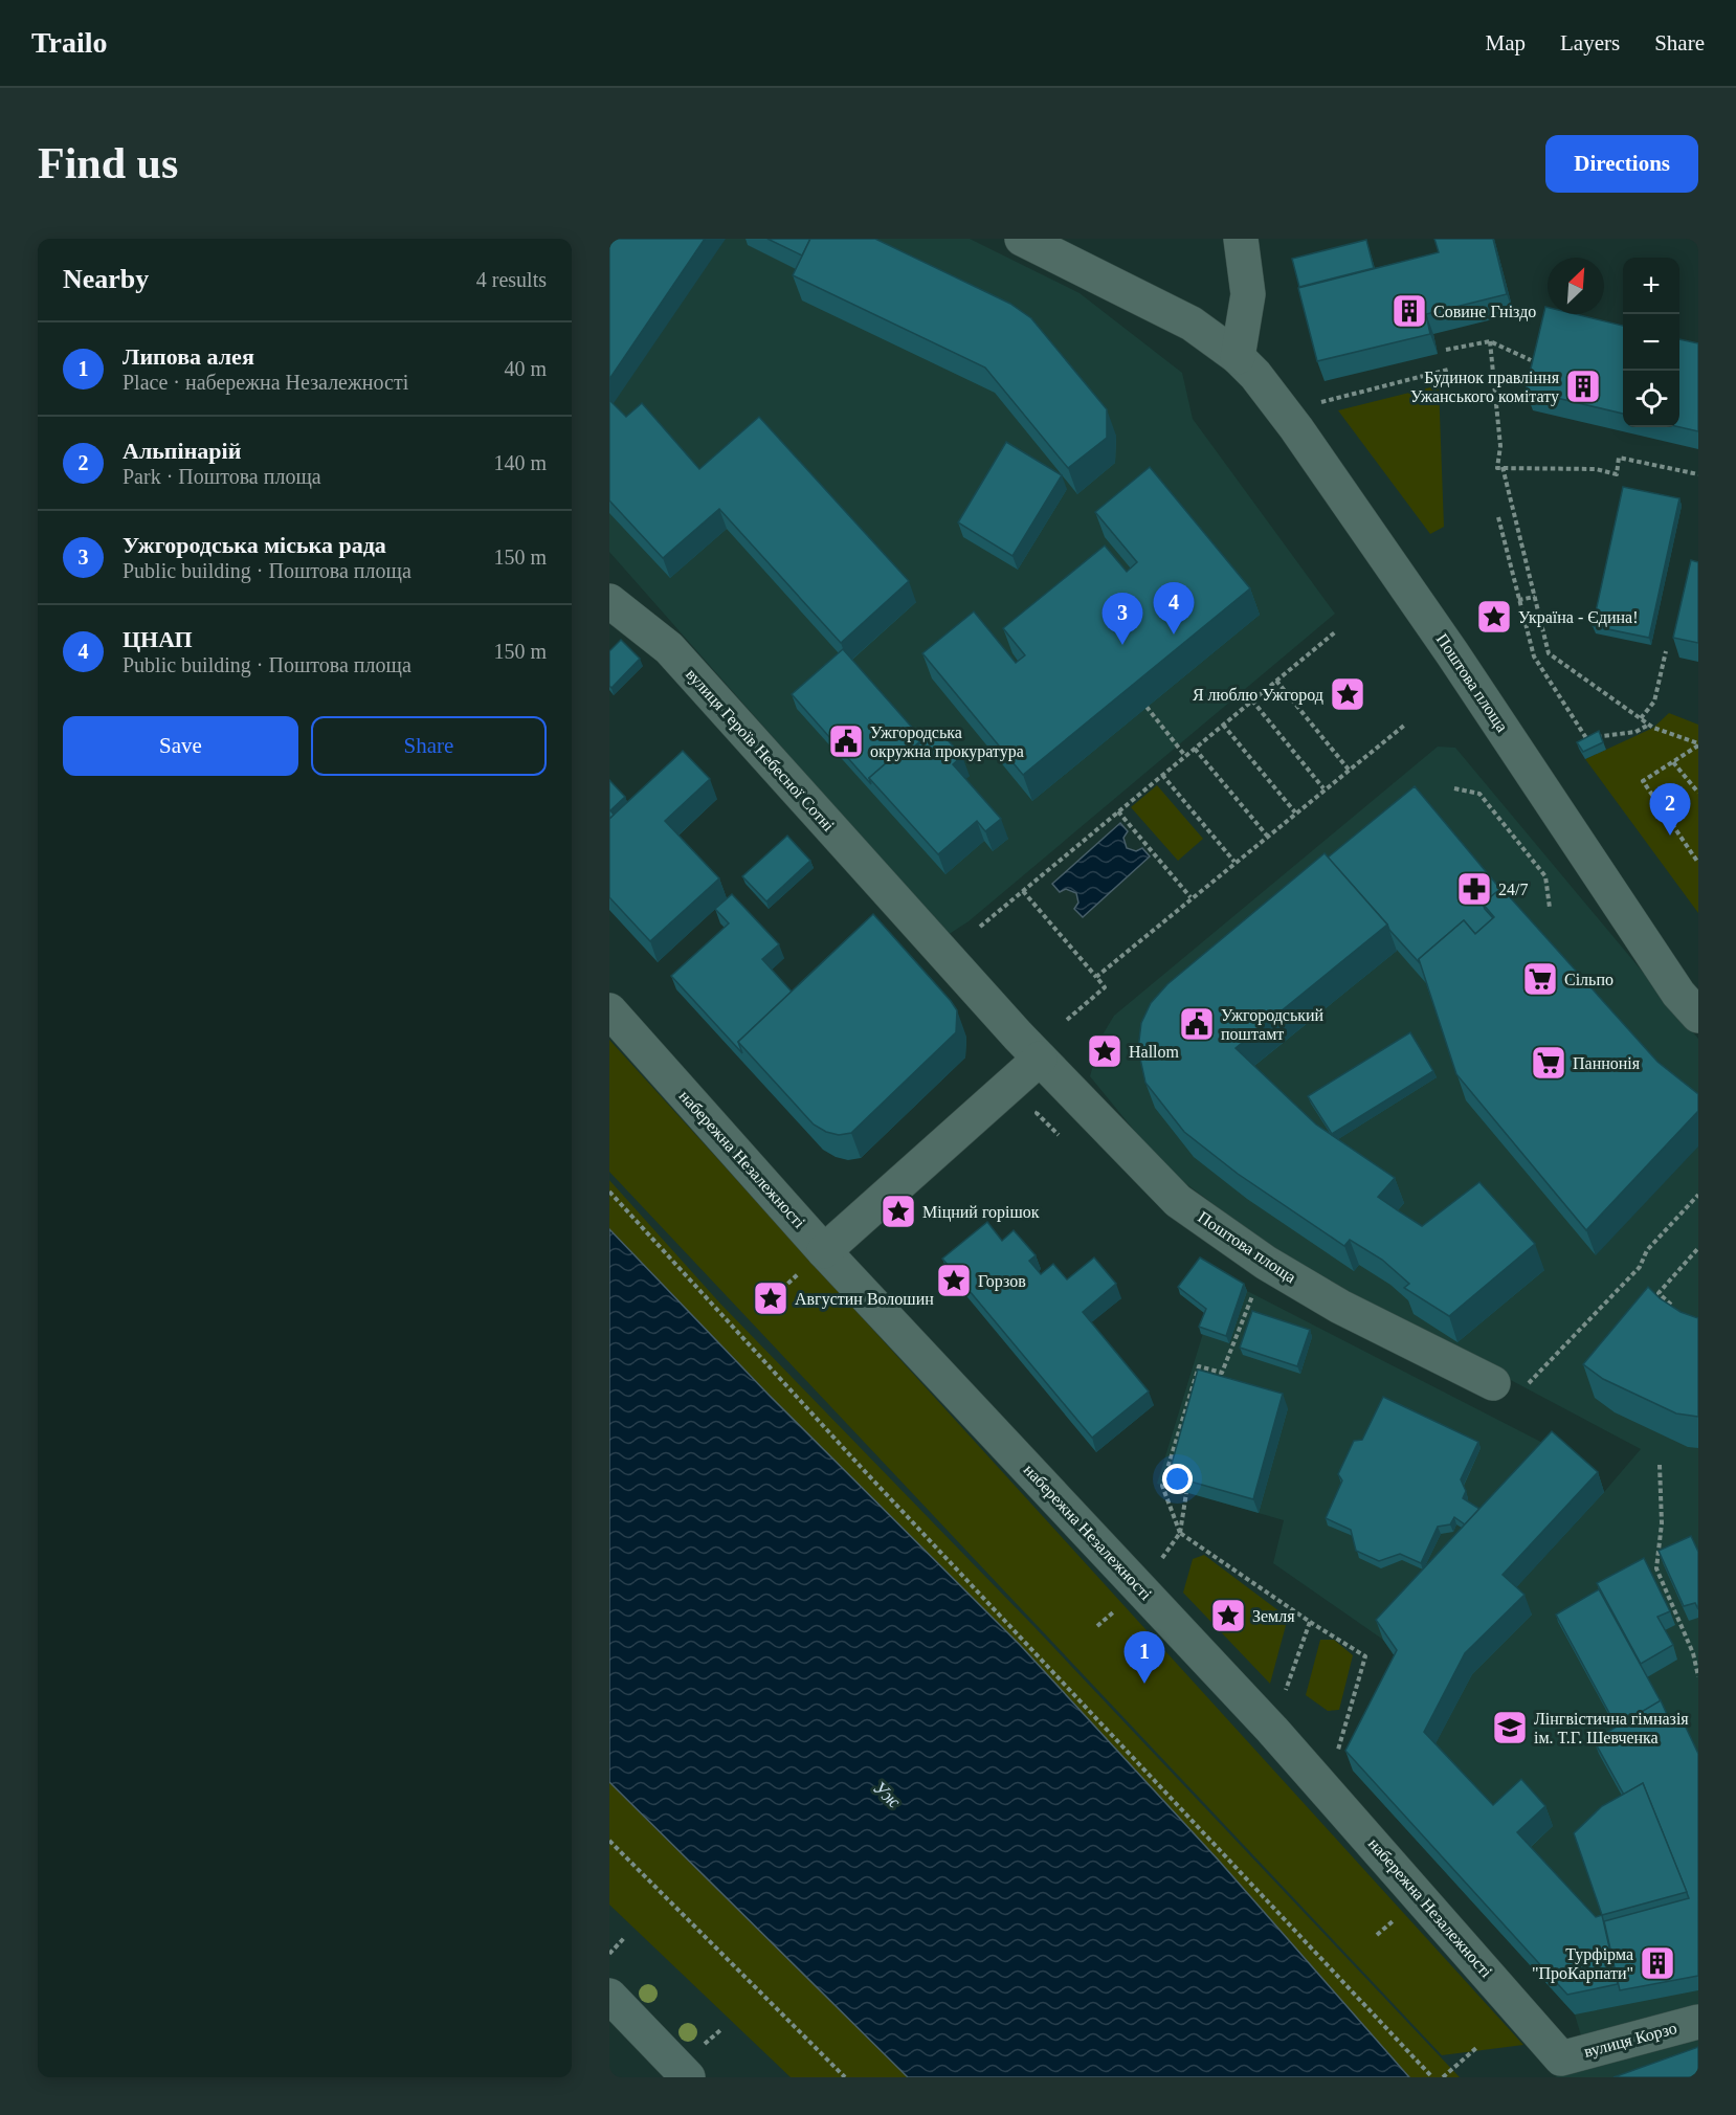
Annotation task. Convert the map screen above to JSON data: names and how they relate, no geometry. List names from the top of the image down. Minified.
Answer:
{"streets":{"street":["Поштова площа","вулиця Героїв Небесної Сотні","набережна Незалежності","вулиця Корзо"]},"crossings":[["Поштова площа","вулиця Героїв Небесної Сотні"],["набережна Незалежності","вулиця Корзо"]],"water":["Уж"],"places":{"building":["Совине Гніздо","Будинок правління Ужанського комітату","Турфірма \"ПроКарпати\""],"place":["Україна - Єдина!","Я люблю Ужгород","Hallom","Міцний горішок","Горзов","Августин Волошин","Земля"],"public building":["Ужгородська окружна прокуратура","Ужгородський поштамт"],"pharmacy":["24/7"],"supermarket":["Сільпо","Паннонія"],"school or university":["Лінгвістична гімназія ім. Т.Г. Шевченка"]},"north":"top right","page":{"header":"Trailo","nav":["Map","Layers","Share"],"buttons":["Directions",["Save","Share"]],"title":"Find us","heading":["Nearby","4 results"],"map_buttons":["+","−"],"list":[{"mark":"1","name":"Липова алея","note":"Place · набережна Незалежності","value":"40 m"},{"mark":"2","name":"Альпінарій","note":"Park · Поштова площа","value":"140 m"},{"mark":"3","name":"Ужгородська міська рада","note":"Public building · Поштова площа","value":"150 m"},{"mark":"4","name":"ЦНАП","note":"Public building · Поштова площа","value":"150 m"}],"pins":["4","3","2","1"]}}
